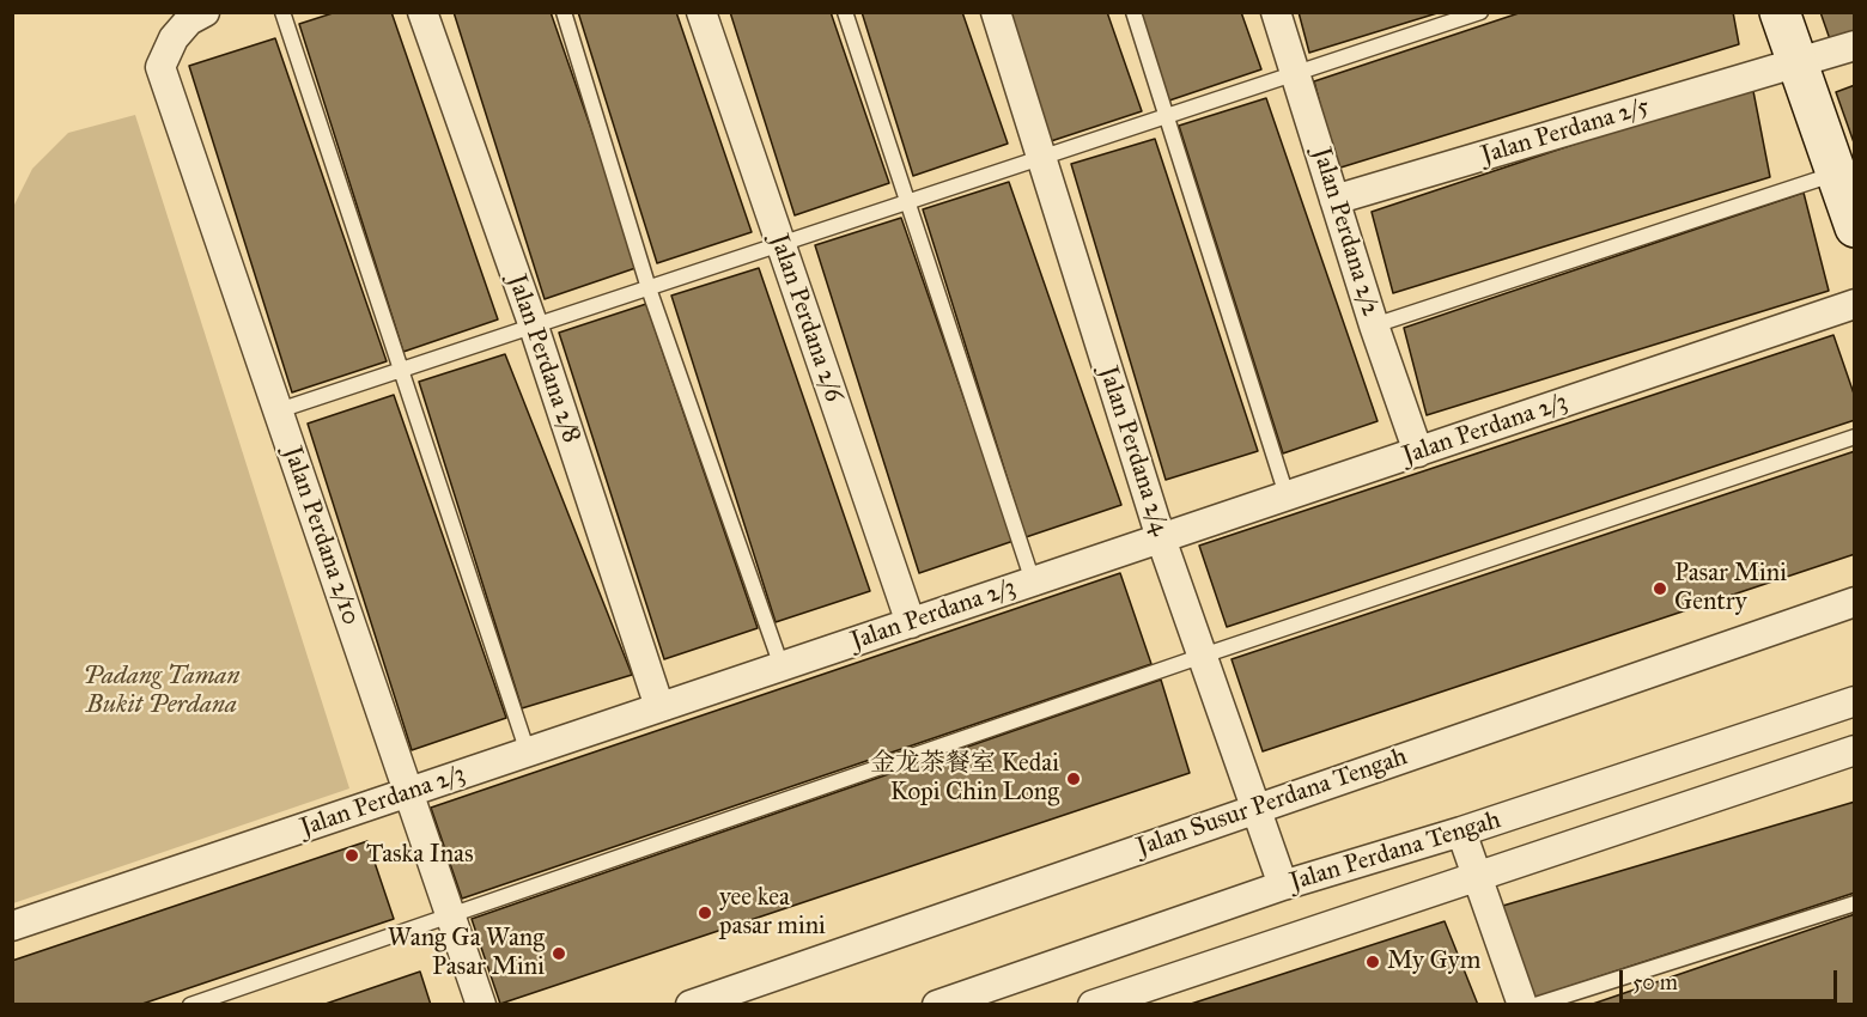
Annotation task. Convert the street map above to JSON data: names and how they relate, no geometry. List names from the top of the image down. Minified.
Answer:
{"streets":{"street":["Jalan Perdana 2/5","Jalan Perdana 2/2","Jalan Perdana 2/6","Jalan Perdana 2/8","Jalan Perdana 2/3","Jalan Perdana 2/4","Jalan Perdana 2/10","Jalan Susur Perdana Tengah","Jalan Perdana Tengah"]},"crossings":[["Jalan Perdana 2/5","Jalan Perdana 2/2"],["Jalan Perdana 2/2","Jalan Perdana 2/3"],["Jalan Perdana 2/6","Jalan Perdana 2/3"],["Jalan Perdana 2/8","Jalan Perdana 2/3"],["Jalan Perdana 2/3","Jalan Perdana 2/4"],["Jalan Perdana 2/3","Jalan Perdana 2/10"],["Jalan Perdana 2/4","Jalan Susur Perdana Tengah"],["Jalan Perdana 2/4","Jalan Perdana Tengah"]],"parks":["Padang Taman Bukit Perdana"],"places":["Pasar Mini Gentry","金龙茶餐室 Kedai Kopi Chin Long","Taska Inas","yee kea pasar mini","Wang Ga Wang Pasar Mini","My Gym"],"scale_bar":"50 m"}
